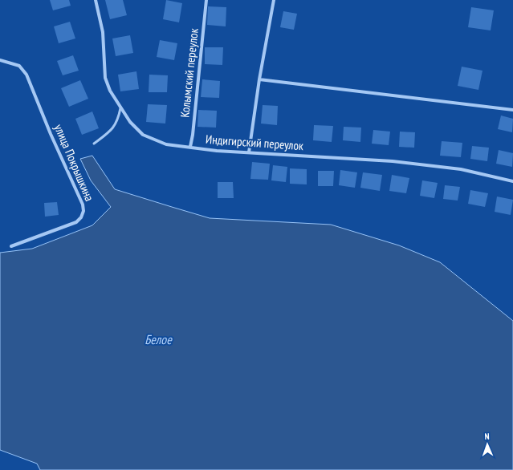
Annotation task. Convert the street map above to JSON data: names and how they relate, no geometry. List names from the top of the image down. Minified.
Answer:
{"streets":{"street":["Колымский переулок","Индигирский переулок","улица Покрышкина"]},"crossings":[["Колымский переулок","Индигирский переулок"]],"water":["Белое"],"north":"top"}
